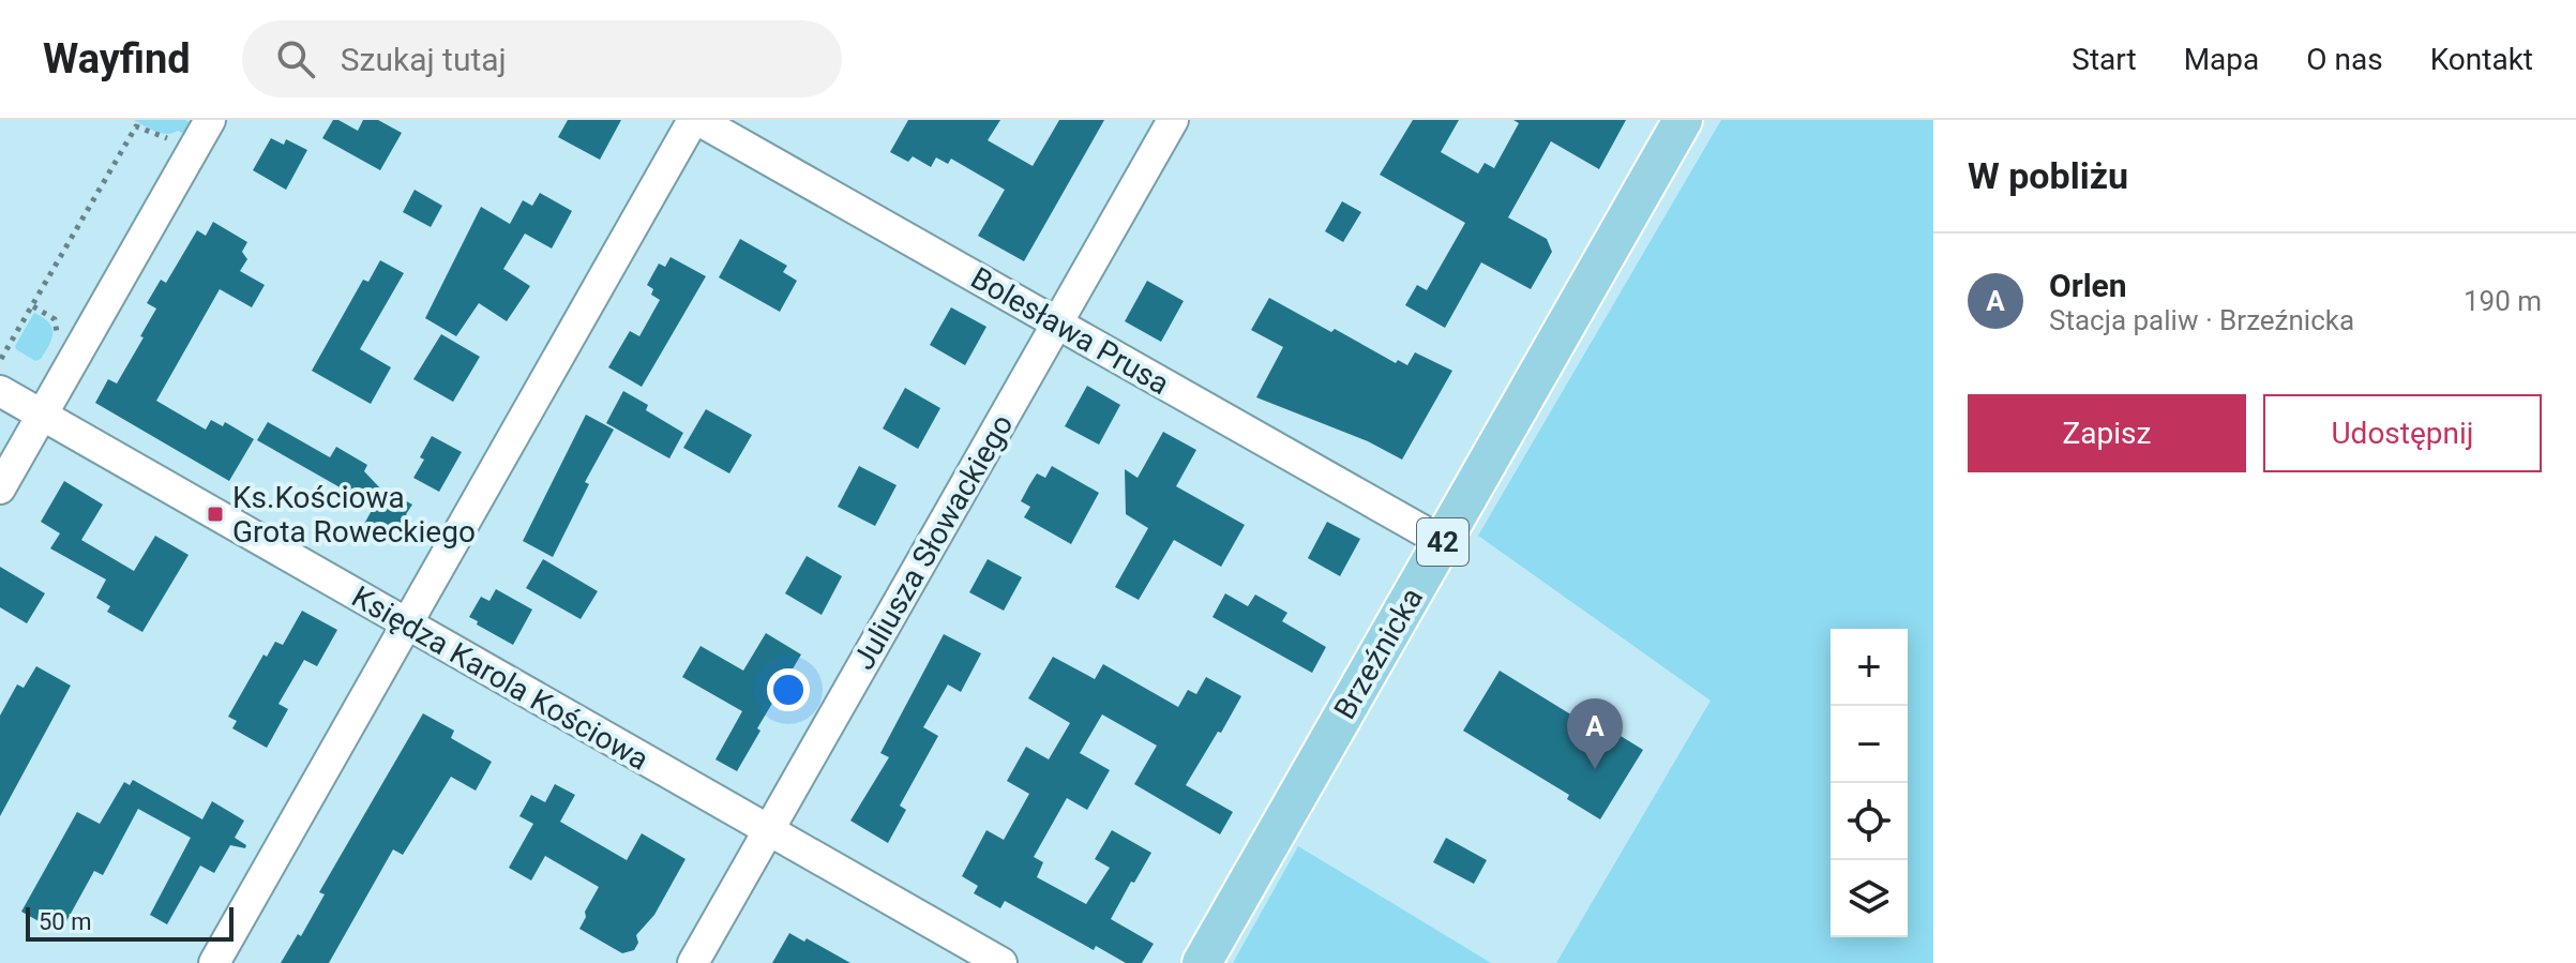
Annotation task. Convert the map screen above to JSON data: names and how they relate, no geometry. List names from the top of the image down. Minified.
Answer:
{"streets":{"main road":["42","Brzeźnicka"],"street":["Bolesława Prusa","Juliusza Słowackiego","Księdza Karola Kościowa"]},"crossings":[["Bolesława Prusa","Juliusza Słowackiego"],["Bolesława Prusa","Brzeźnicka"],["Juliusza Słowackiego","Księdza Karola Kościowa"]],"places":{"transit":["Ks.Kościowa Grota Roweckiego"]},"scale_bar":"50 m","page":{"header":"Wayfind","search":"Szukaj tutaj","nav":["Start","Mapa","O nas","Kontakt"],"heading":"W pobliżu","list":[{"mark":"A","name":"Orlen","note":"Stacja paliw · Brzeźnicka","value":"190 m"}],"buttons":["Zapisz","Udostępnij"],"map_buttons":["+","−"],"pins":"A","scale":"50 m"}}
